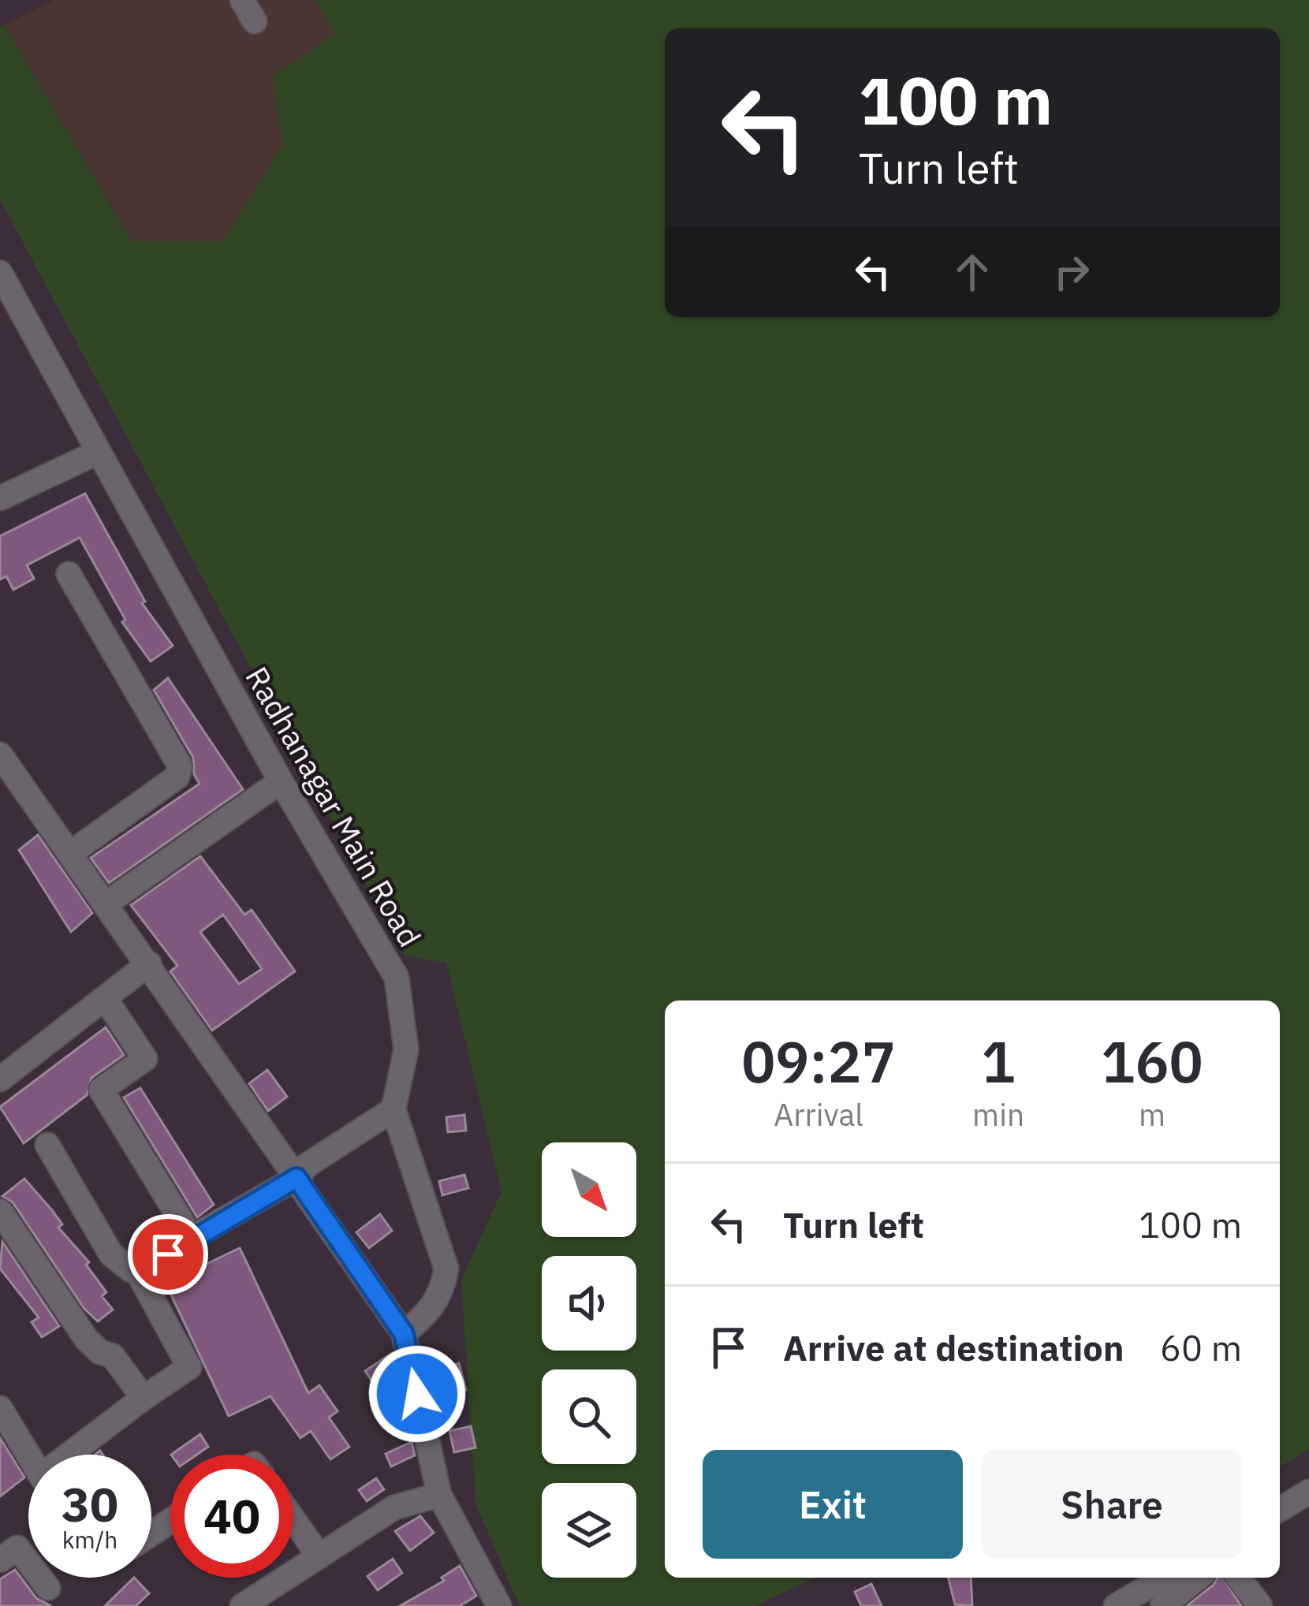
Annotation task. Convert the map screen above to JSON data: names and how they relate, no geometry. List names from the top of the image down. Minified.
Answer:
{"streets":{"street":["Radhanagar Main Road"]},"north":"bottom right","page":{"turn":["100 m","Turn left"],"eta":["09:27","Arrival","1","min","160","m"],"list":[{"name":"Turn left","value":"100 m"},{"name":"Arrive at destination","value":"60 m"}],"buttons":["Exit","Share"],"speed":"30 km/h","limit":"40"}}
